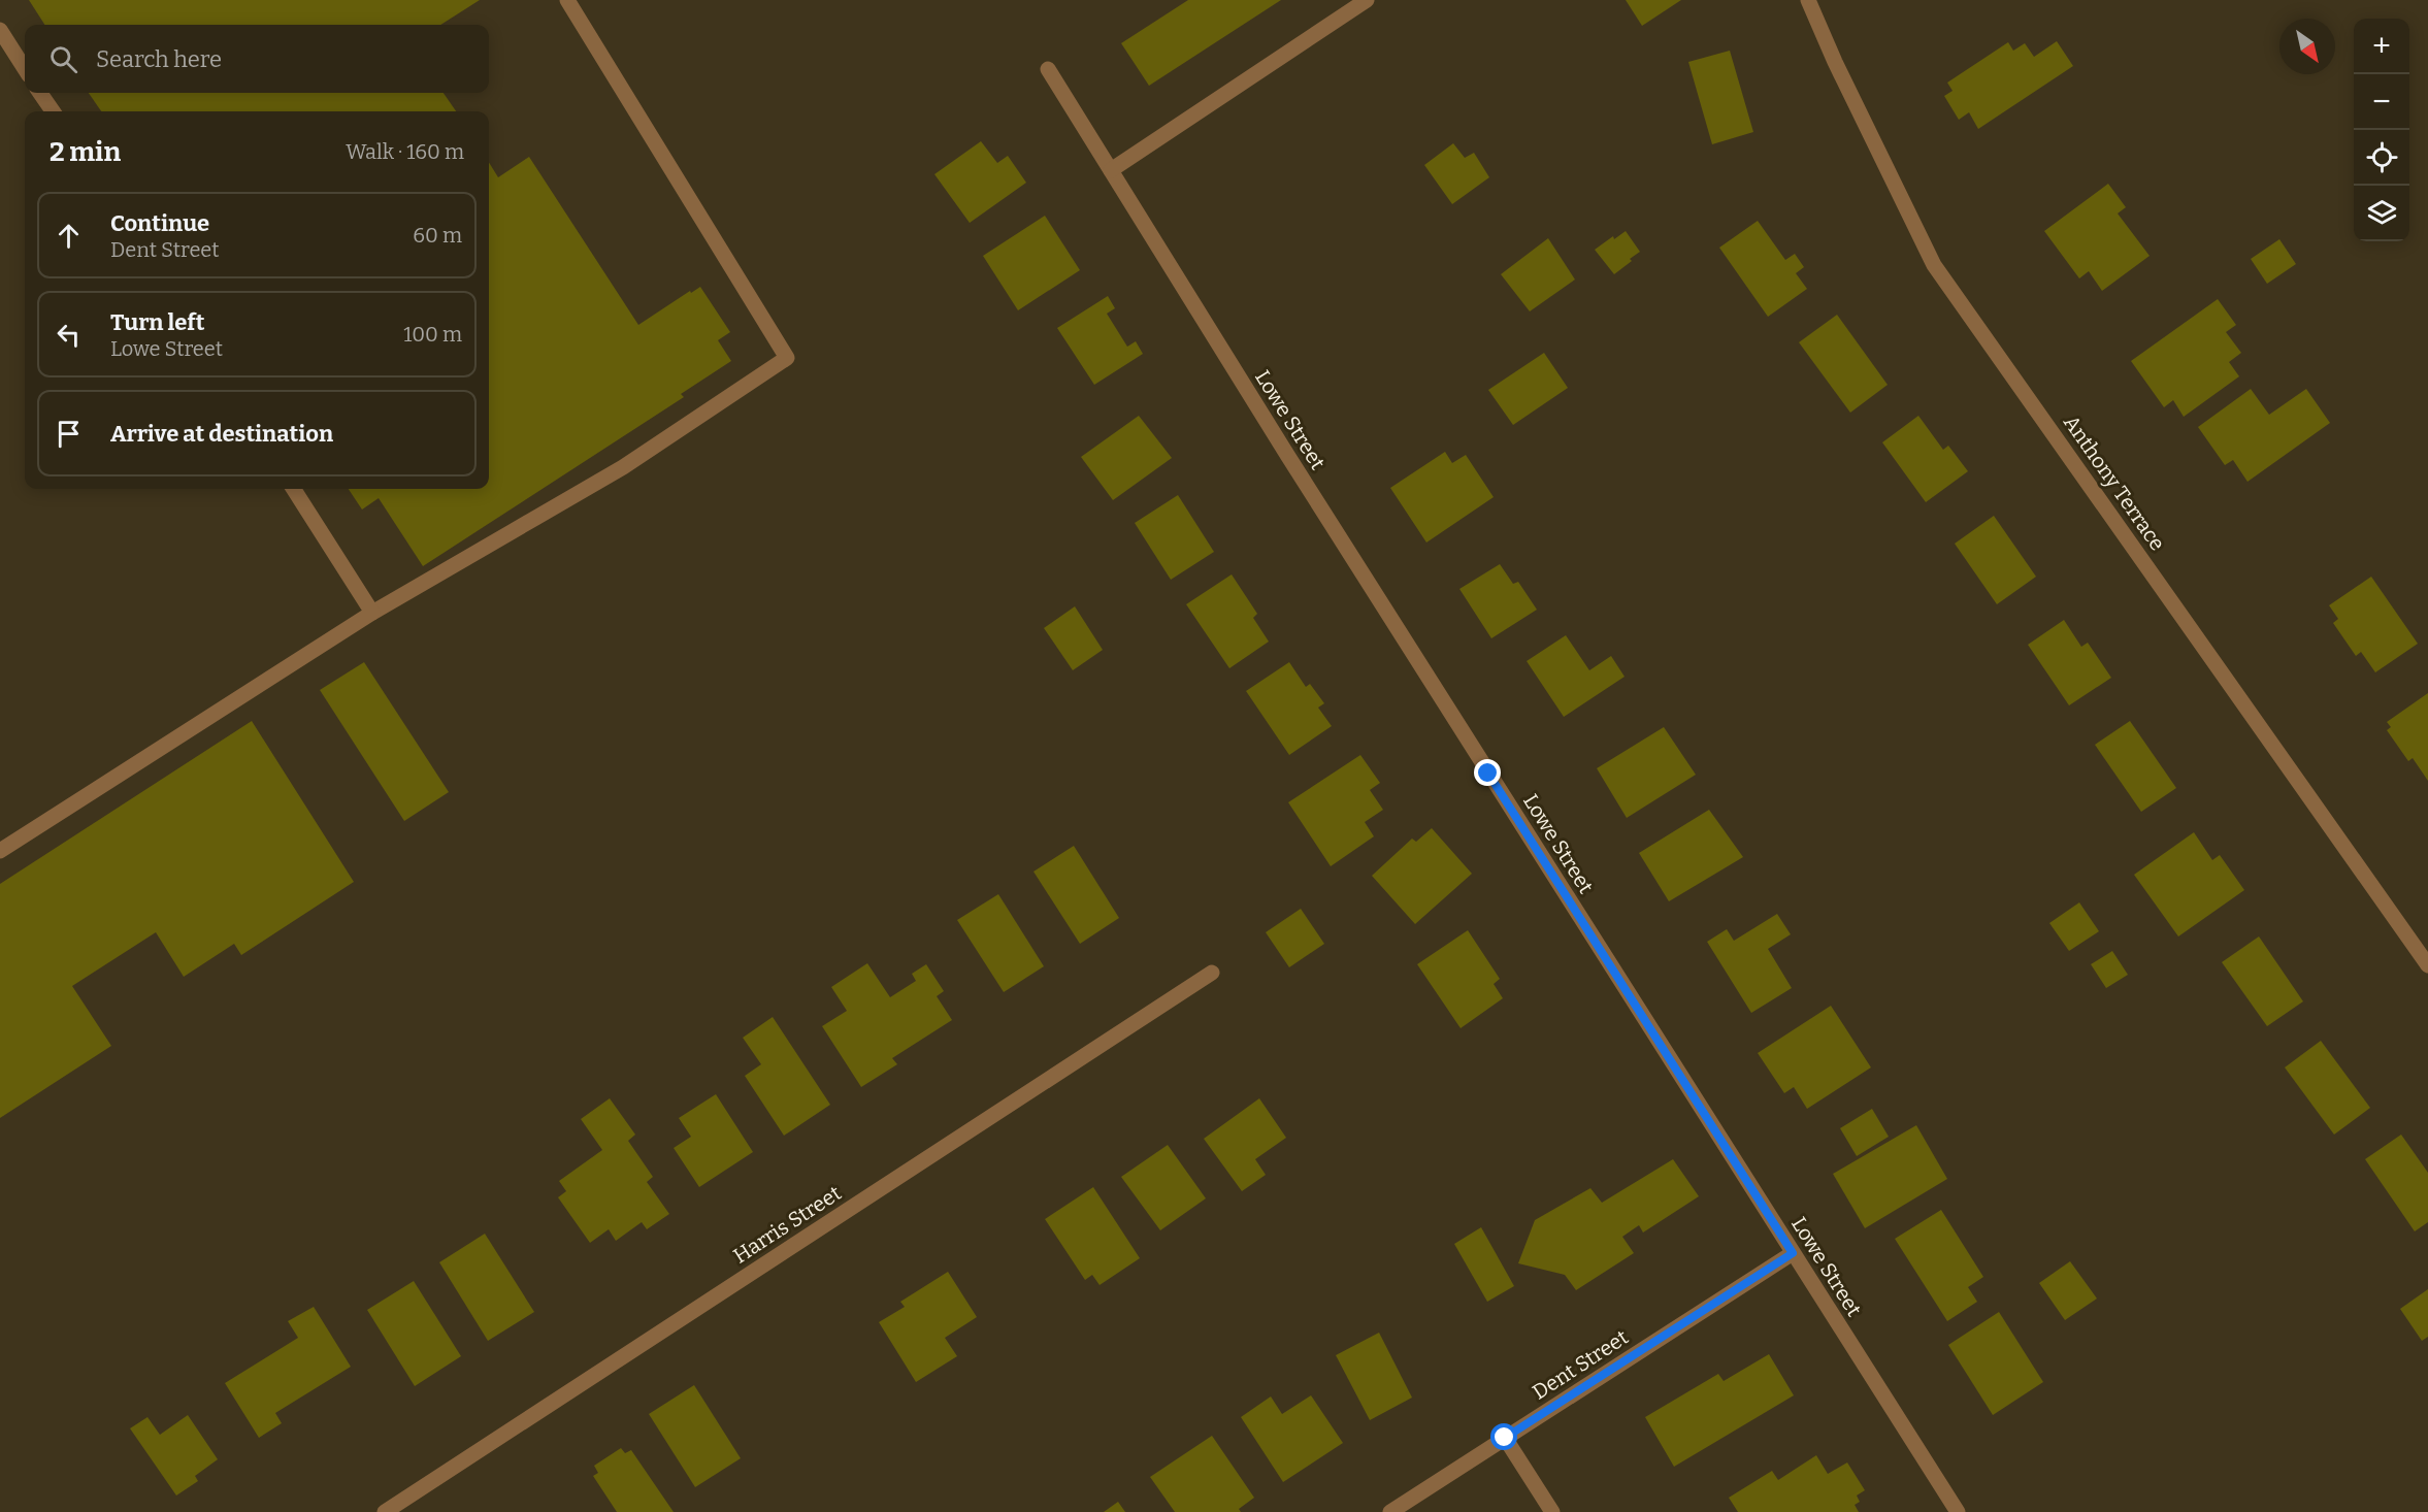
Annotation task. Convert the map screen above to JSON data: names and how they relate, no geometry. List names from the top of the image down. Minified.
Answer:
{"streets":{"street":["Lowe Street","Anthony Terrace","Harris Street","Dent Street"]},"crossings":[["Lowe Street","Dent Street"]],"north":"bottom right","page":{"map_buttons":["+","−"],"search":"Search here","heading":["2 min","Walk · 160 m"],"list":[["Continue","Dent Street","60 m"],["Turn left","Lowe Street","100 m"],"Arrive at destination"]}}
